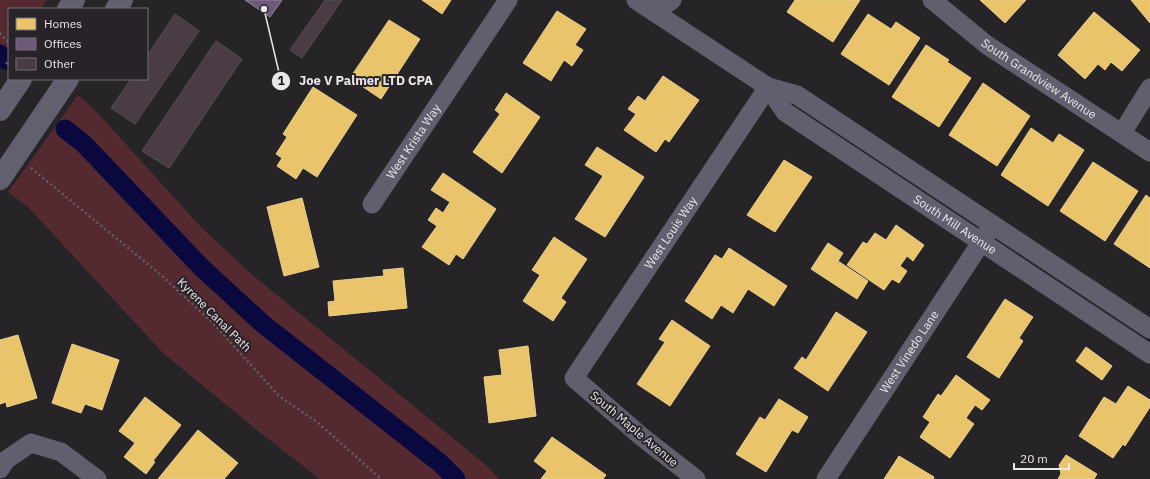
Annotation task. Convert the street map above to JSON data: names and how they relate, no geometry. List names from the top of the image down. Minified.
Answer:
{"streets":{"street":["South Grandview Avenue","West Krista Way","South Mill Avenue","West Louis Way","West Vinedo Lane","South Maple Avenue"],"path":["Kyrene Canal Path"]},"crossings":[["South Mill Avenue","West Louis Way"],["South Mill Avenue","West Vinedo Lane"],["West Louis Way","South Maple Avenue"]],"places":["Joe V Palmer LTD CPA"],"legend":["Homes","Offices","Other"],"scale_bar":"20 m"}
